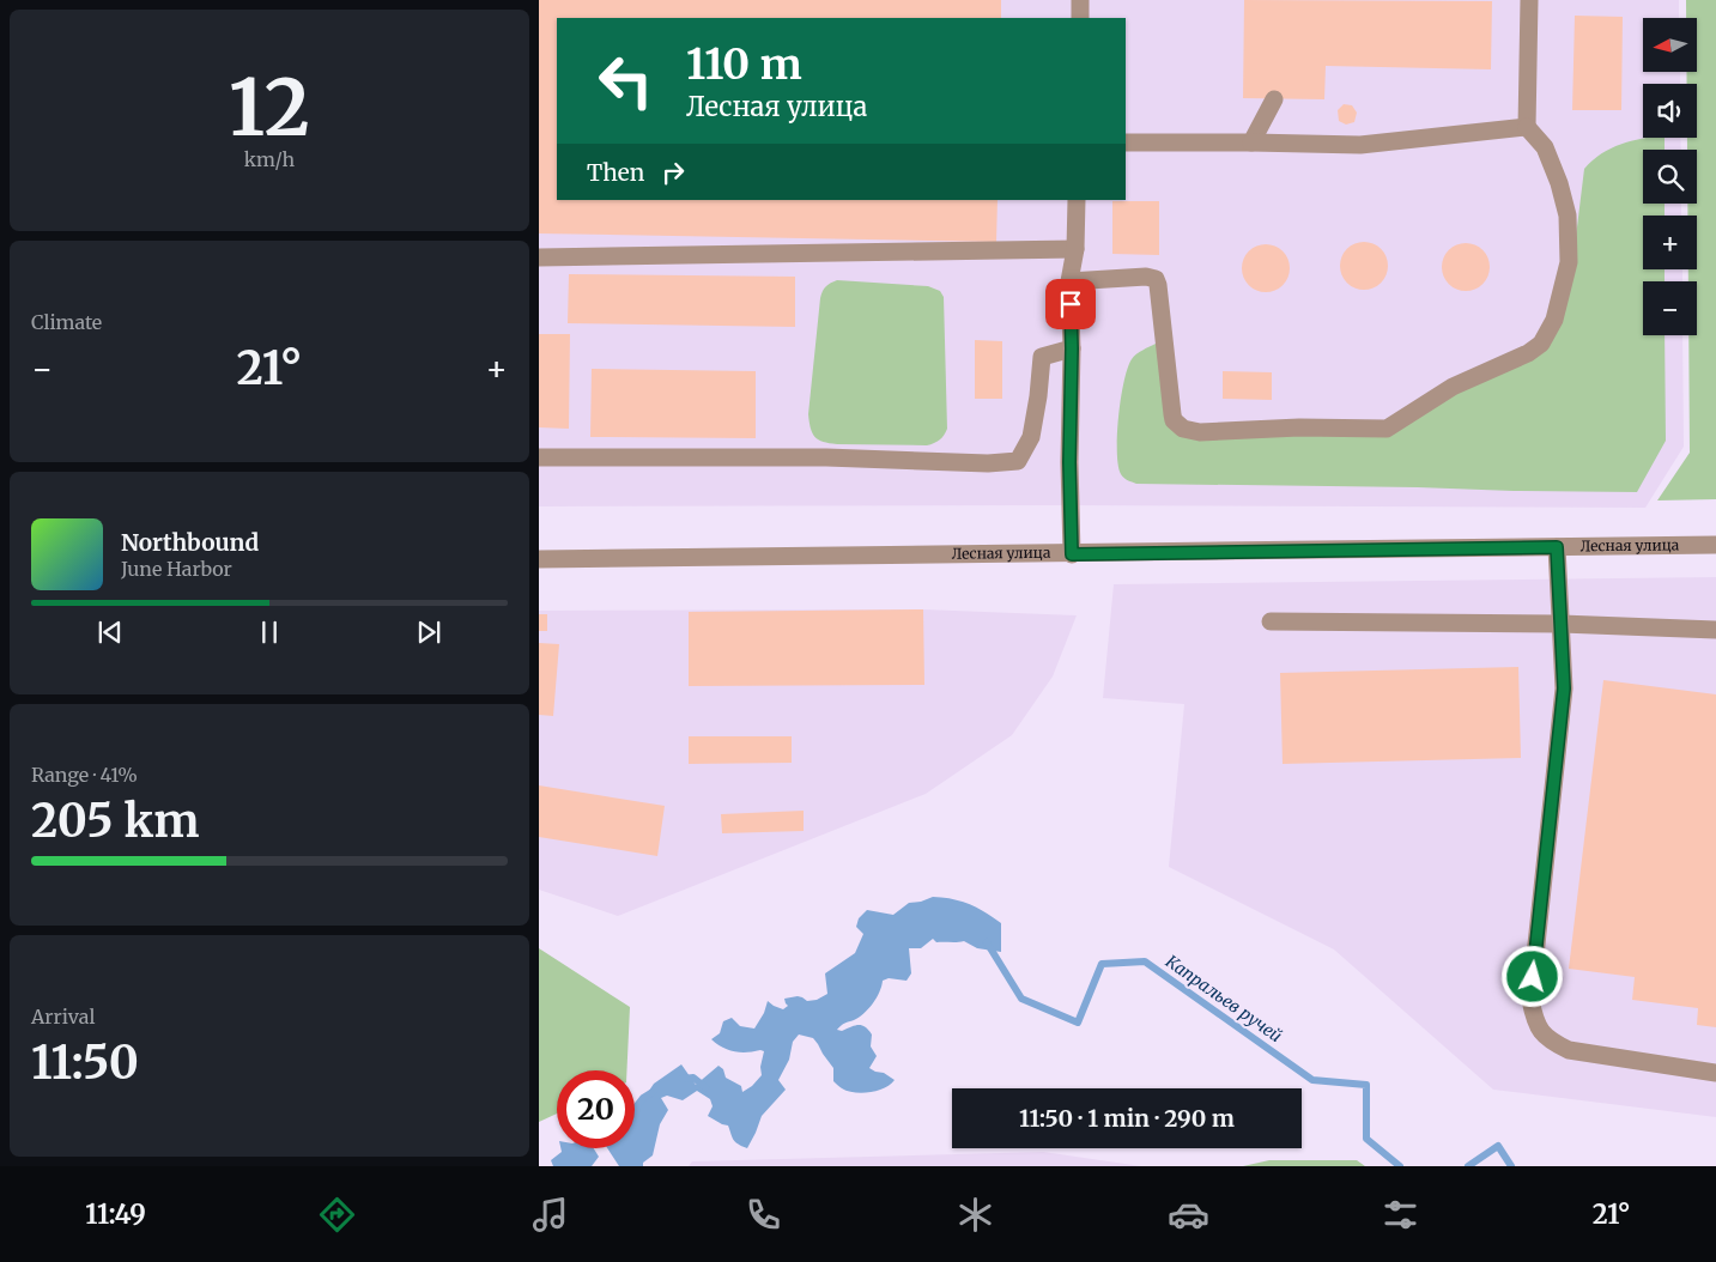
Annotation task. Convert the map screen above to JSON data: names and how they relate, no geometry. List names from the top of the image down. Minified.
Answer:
{"streets":{"street":["Лесная улица"]},"water":["Капральев ручей"],"north":"left","page":{"tile":[["12","km/h"],"Climate",["Range · 41%","205 km"],["Arrival","11:50"]],"map_buttons":["+","−"],"turn":["110 m","Лесная улица"],"then":"Then","heat":["−","21°","+"],"song":["Northbound","June Harbor"],"limit":"20","trip":"11:50 · 1 min · 290 m","tabs":["11:49","21°"]}}
